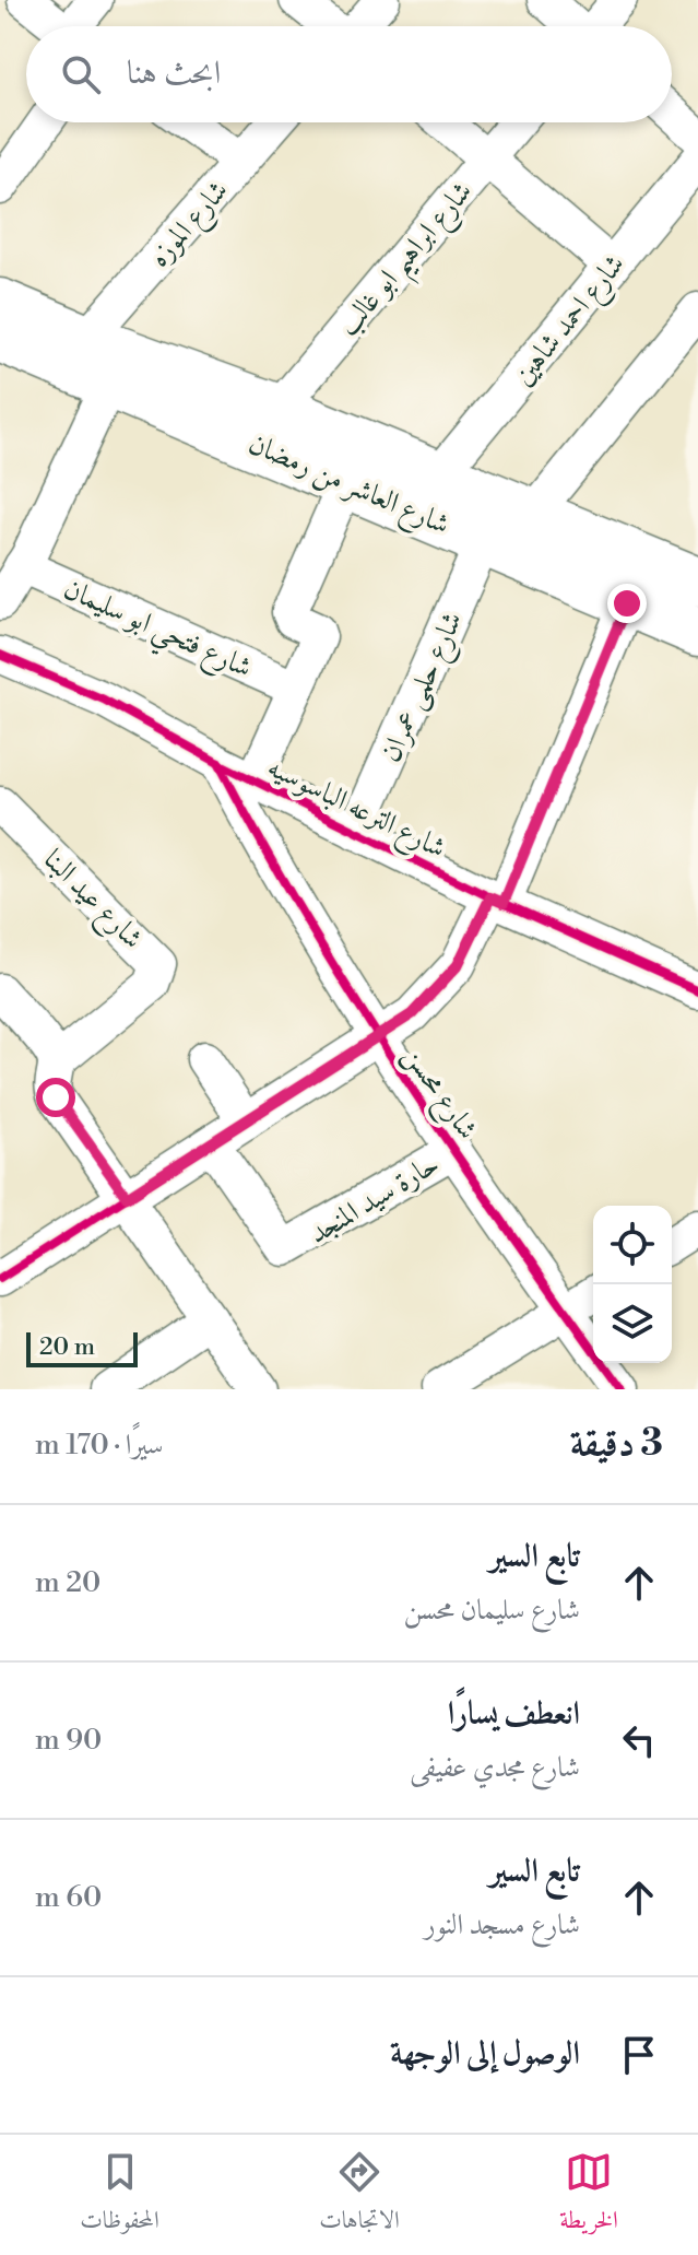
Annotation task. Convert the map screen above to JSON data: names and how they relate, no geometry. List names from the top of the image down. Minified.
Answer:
{"streets":{"main road":["شارع العاشر من رمضان"],"street":["شارع الموزه","شارع ابراهيم ابو غالب","شارع احمد شاهين","شارع فتحي ابو سليمان","شارع حلمى عمران","شارع الترعه الباسوسيه","شارع عيد البنا","شارع محسن","حارة سيد المنجد"]},"crossings":[["شارع الموزه","شارع العاشر من رمضان"],["شارع ابراهيم ابو غالب","شارع العاشر من رمضان"],["شارع احمد شاهين","شارع العاشر من رمضان"],["شارع العاشر من رمضان","شارع حلمى عمران"],["شارع حلمى عمران","شارع الترعه الباسوسيه"],["شارع الترعه الباسوسيه","شارع محسن"],["شارع محسن","حارة سيد المنجد"]],"scale_bar":"20 m","page":{"search":"ابحث هنا","scale":"20 m","heading":["3 دقيقة","سيرًا · 170 m"],"list":[["تابع السير","شارع سليمان محسن","20 m"],["انعطف يسارًا","شارع مجدي عفيفى","90 m"],["تابع السير","شارع مسجد النور","60 m"],"الوصول إلى الوجهة"],"nav":["الخريطة","الاتجاهات","المحفوظات"]}}
